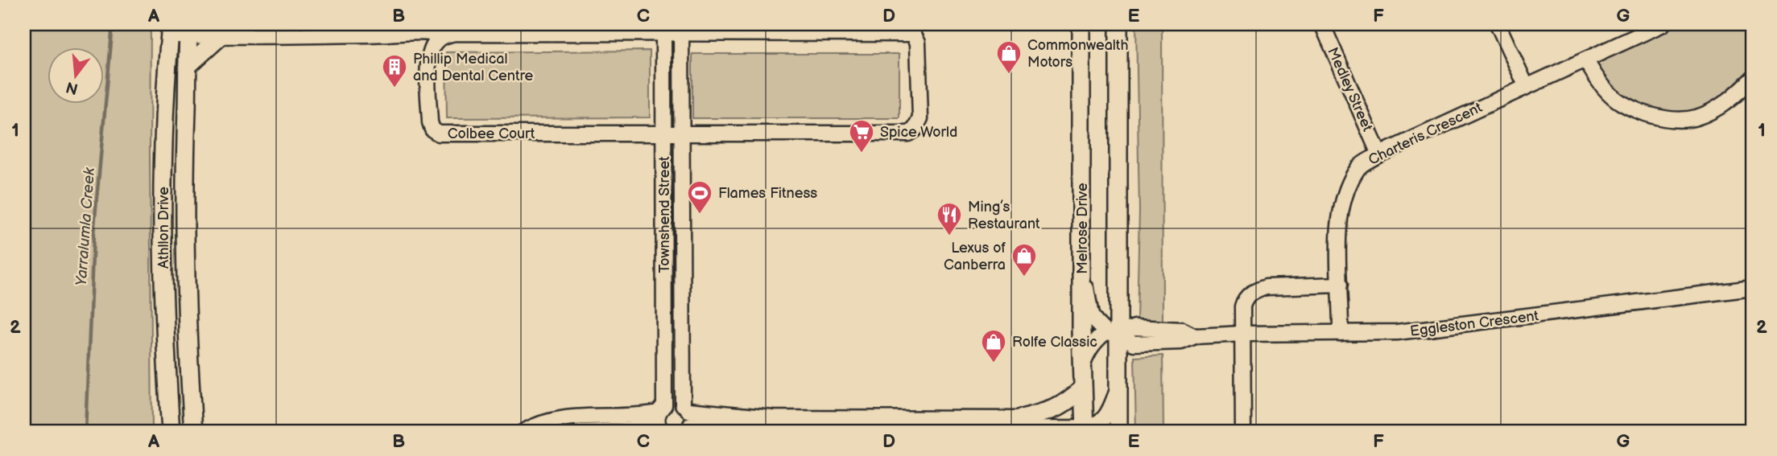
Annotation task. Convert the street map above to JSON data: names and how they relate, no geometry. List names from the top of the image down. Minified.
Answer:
{"streets":{"main road":["Athllon Drive","Melrose Drive"],"street":["Medley Street","Colbee Court","Charteris Crescent","Townshend Street","Eggleston Crescent"]},"crossings":[["Medley Street","Charteris Crescent"],["Colbee Court","Townshend Street"],["Colbee Court","Athllon Drive"],["Charteris Crescent","Eggleston Crescent"]],"water":["Yarralumla Creek"],"places":{"shop":["Commonwealth Motors","Lexus of Canberra","Rolfe Classic"],"building":["Phillip Medical and Dental Centre"],"supermarket":["Spice World"],"sports":["Flames Fitness"],"restaurant":["Ming’s Restaurant"]},"north":"bottom","grid":{"columns":["A","B","C","D","E","F","G"],"rows":["1","2"]}}
